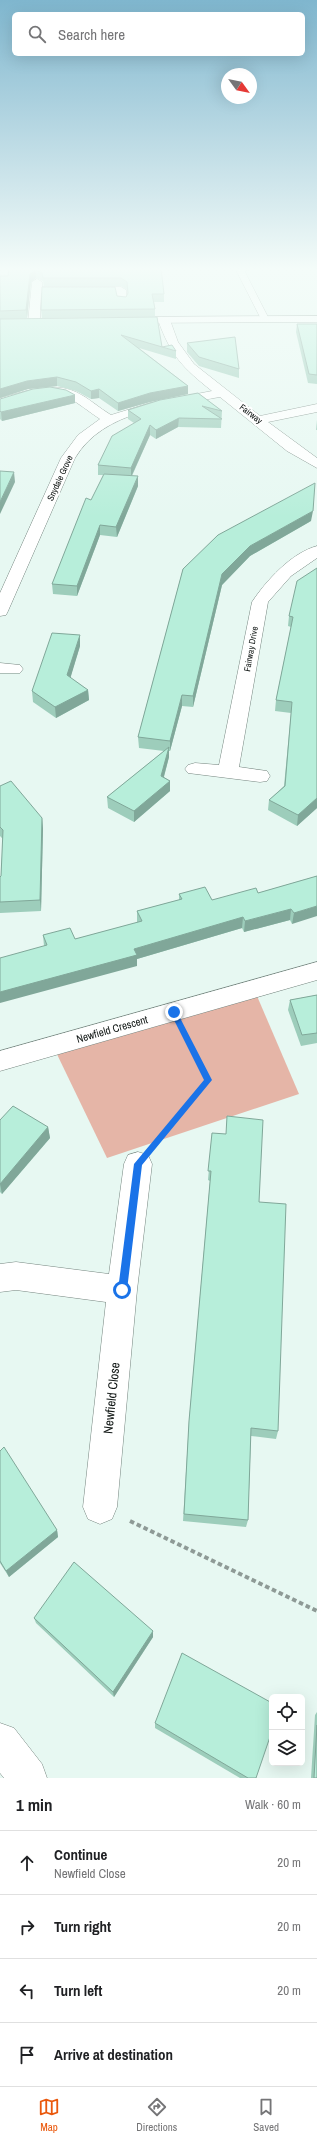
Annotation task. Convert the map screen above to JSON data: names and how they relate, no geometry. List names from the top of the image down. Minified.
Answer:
{"streets":{"street":["Fairway","Snydale Grove","Fairway Drive","Newfield Crescent","Newfield Close"]},"crossings":[["Fairway","Snydale Grove"]],"north":"bottom right","page":{"search":"Search here","heading":["1 min","Walk · 60 m"],"list":[["Continue","Newfield Close","20 m"],["Turn right","20 m"],["Turn left","20 m"],"Arrive at destination"],"nav":["Map","Directions","Saved"]}}
